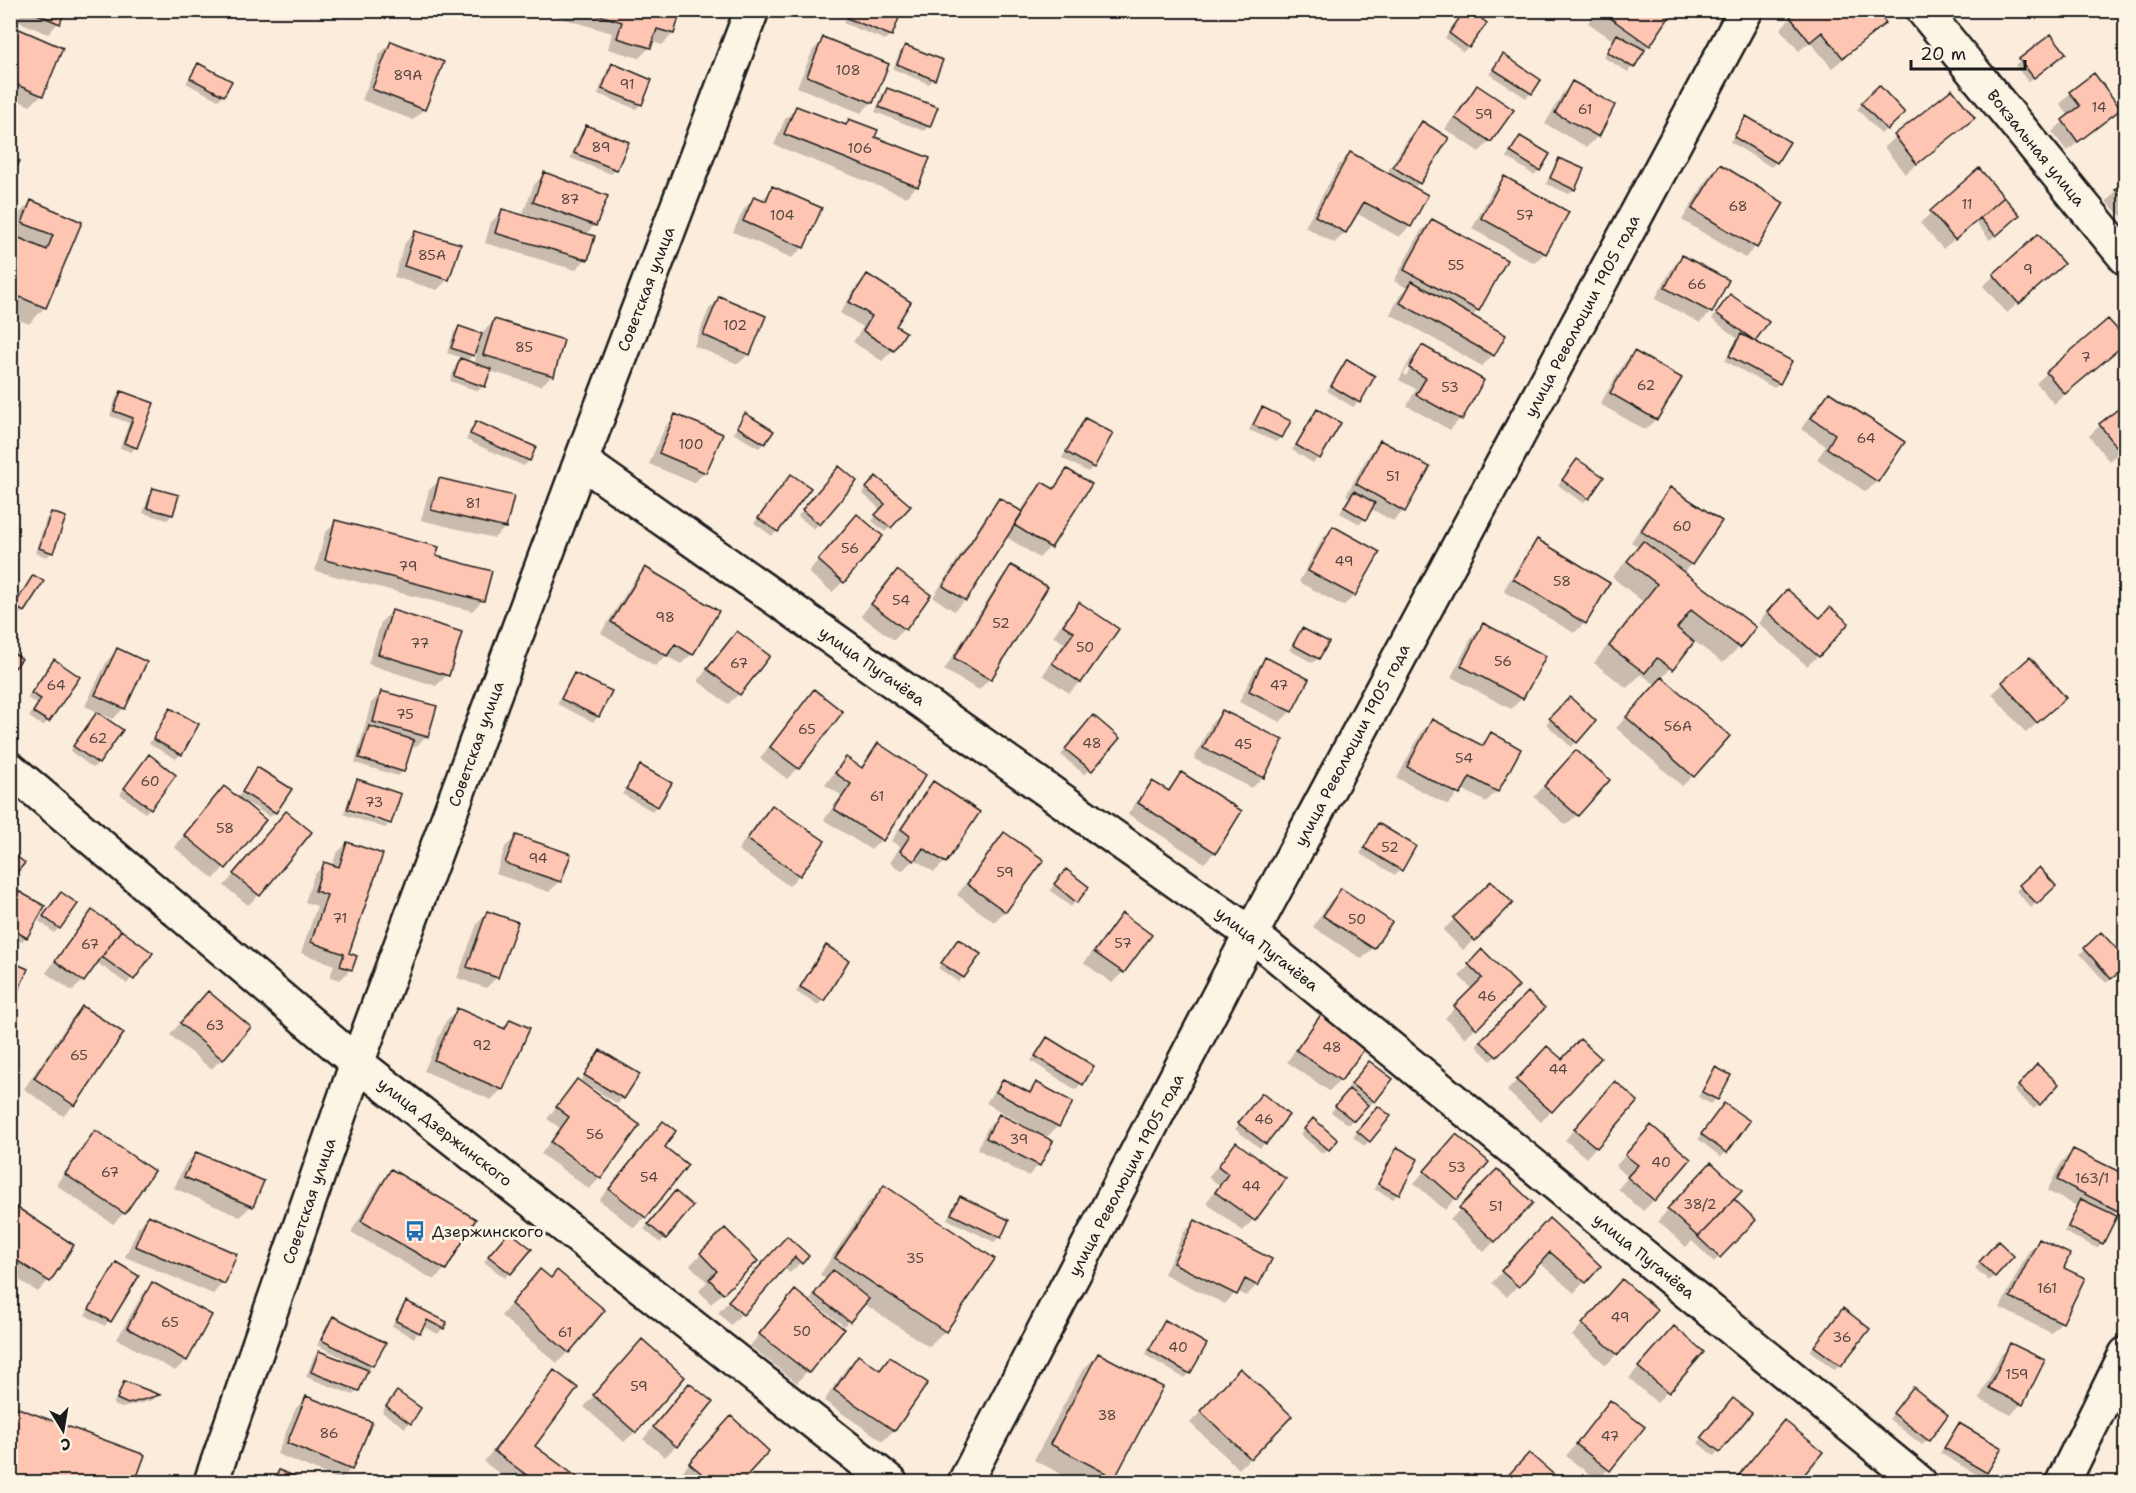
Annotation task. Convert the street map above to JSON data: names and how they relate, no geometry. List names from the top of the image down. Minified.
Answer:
{"streets":{"street":["Вокзальная улица","Советская улица","улица Революции 1905 года","улица Пугачёва","улица Дзержинского"]},"crossings":[["Советская улица","улица Пугачёва"],["Советская улица","улица Дзержинского"],["улица Революции 1905 года","улица Пугачёва"]],"places":{"bus stop":["Дзержинского"]},"house_numbers":["108","89А","91","14","61","59","89","106","87","11","68","104","57","85А","55","9","66","102","85","7","62","53","64","100","51","81","60","56","49","79","58","54","98","52","77","50","56","67","64","47","75","56А","65","62","48","45","54","60","61","73","58","52","94","59","71","50","57","67","46","63","92","48","65","44","46","56","39","40","53","67","54","163/1","44","38/2","51","35","161","49","65","50","61","36","40","159","59","38","86","47"],"scale_bar":"20 m","north":"bottom"}
